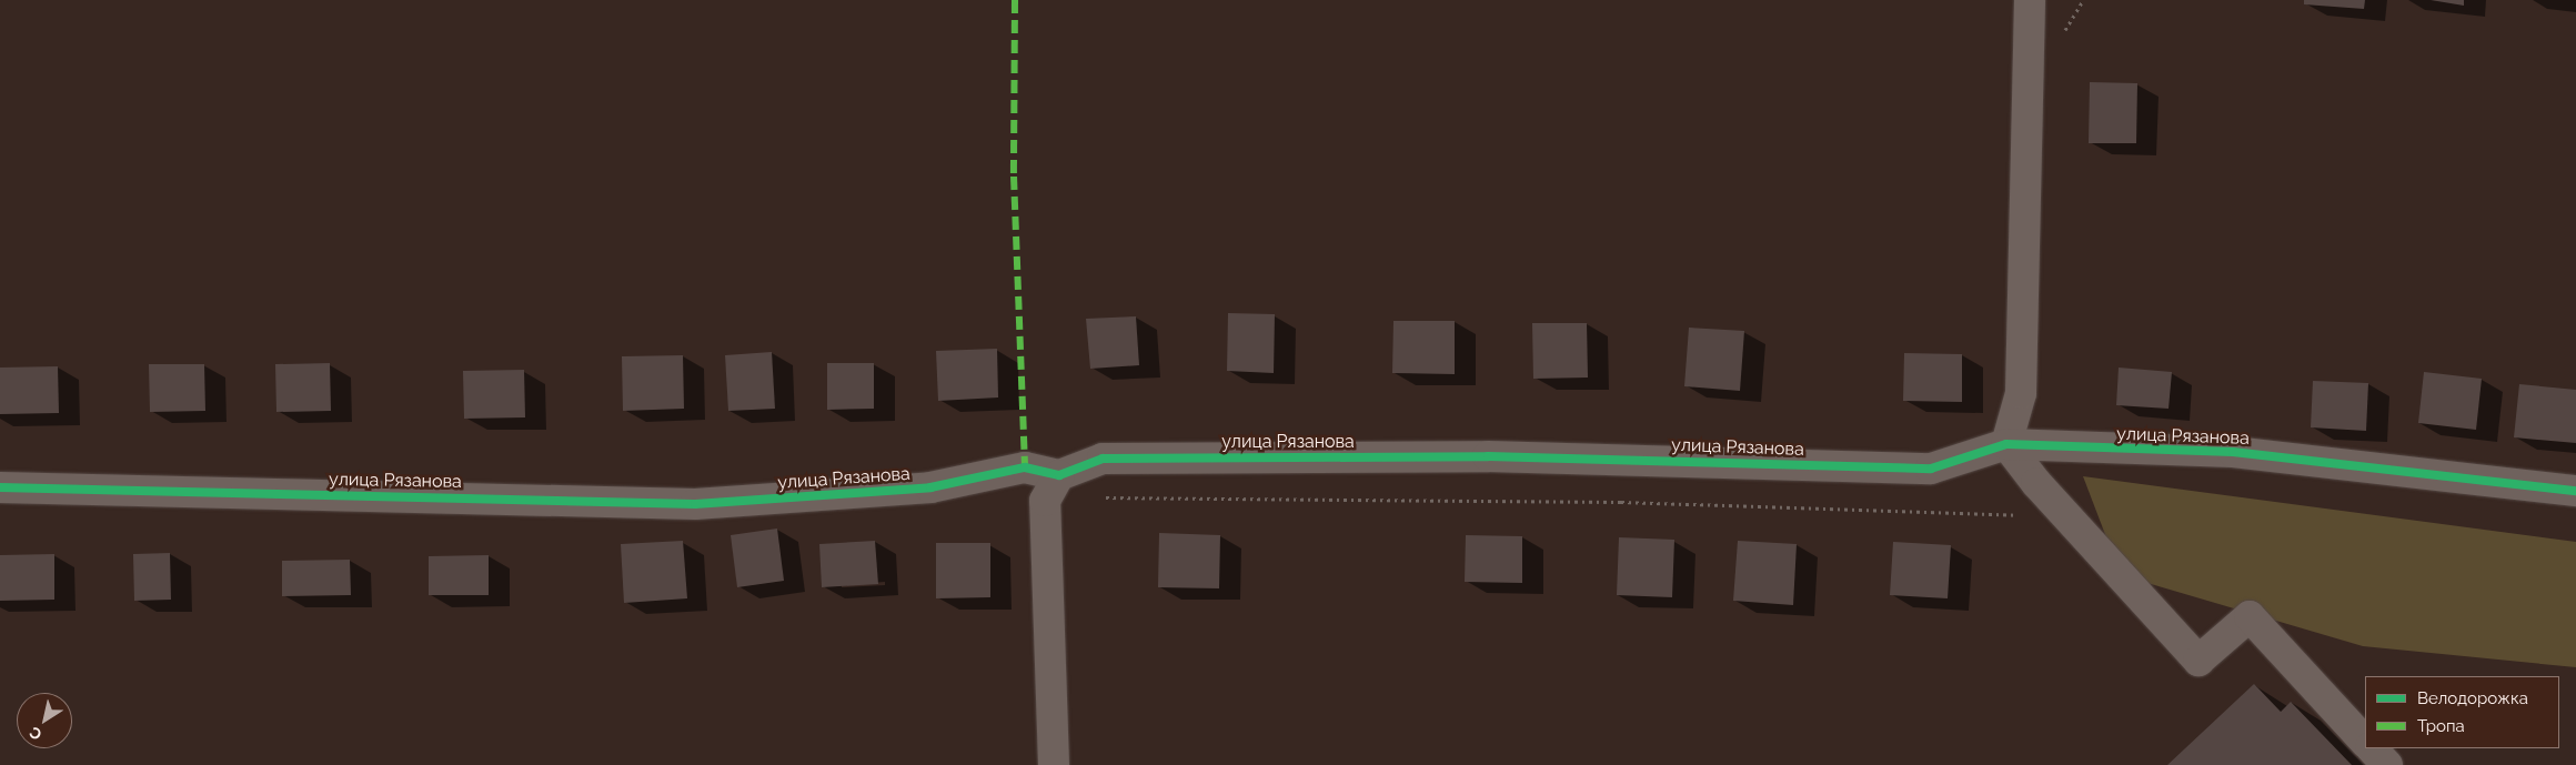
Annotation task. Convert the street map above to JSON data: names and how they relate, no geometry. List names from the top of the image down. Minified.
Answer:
{"streets":{"street":["улица Рязанова"]},"legend":["Велодорожка","Тропа"],"north":"bottom left"}
